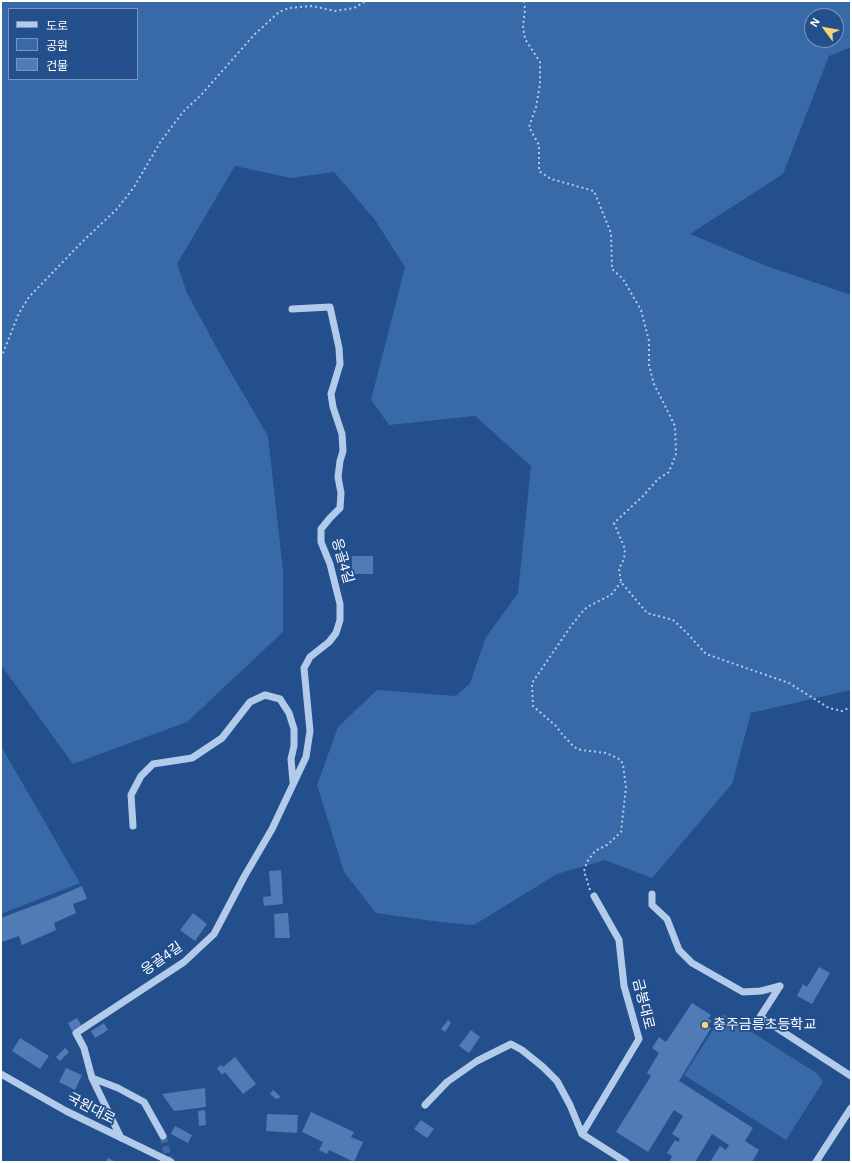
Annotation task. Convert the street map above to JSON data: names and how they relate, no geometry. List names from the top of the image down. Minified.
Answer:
{"streets":{"street":["응골4길","금봉대로","국원대로"]},"crossings":[["응골4길","국원대로"]],"places":["충주금릉초등학교"],"legend":["도로","공원","건물"],"north":"top left"}
